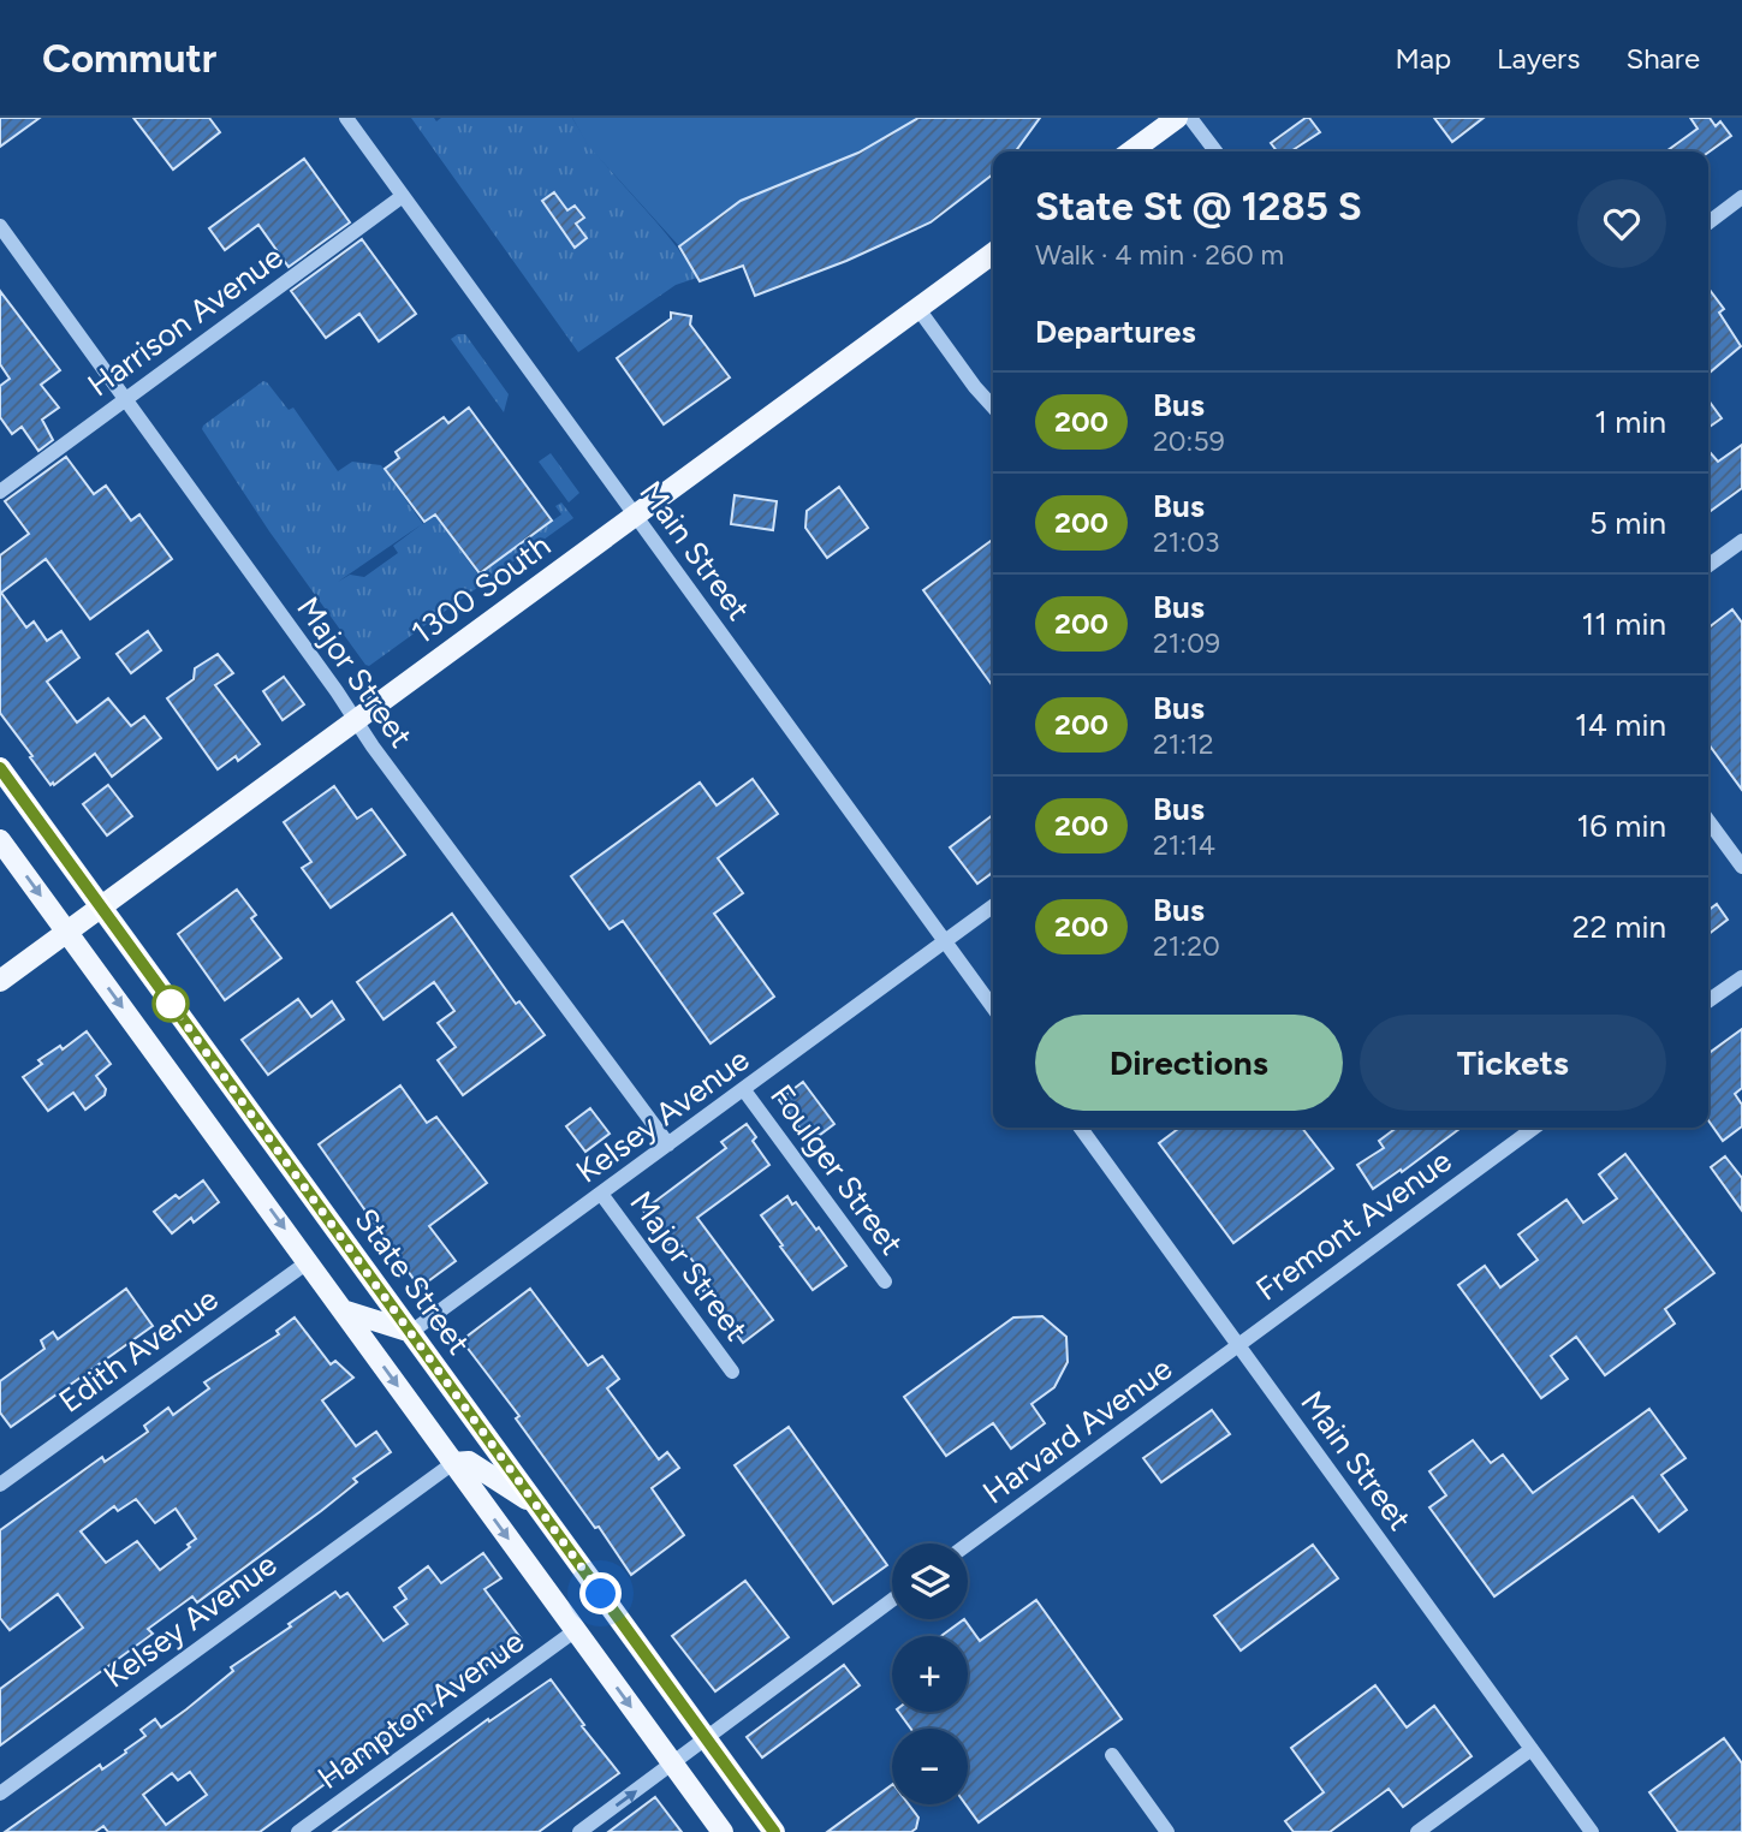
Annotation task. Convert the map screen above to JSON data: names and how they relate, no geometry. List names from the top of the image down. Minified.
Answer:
{"streets":{"main road":["1300 South","State Street"],"street":["Harrison Avenue","Main Street","Major Street","Kelsey Avenue","Foulger Street","Fremont Avenue","Edith Avenue","Harvard Avenue","Hampton Avenue"]},"crossings":[["Harrison Avenue","Main Street"],["Harrison Avenue","Major Street"],["Main Street","1300 South"],["Main Street","Kelsey Avenue"],["Main Street","Fremont Avenue"],["Main Street","Harvard Avenue"],["1300 South","Major Street"],["1300 South","State Street"],["Major Street","Kelsey Avenue"],["Kelsey Avenue","Foulger Street"],["Kelsey Avenue","State Street"],["Fremont Avenue","Harvard Avenue"]],"lines":["bus line 200"],"page":{"header":"Commutr","nav":["Map","Layers","Share"],"heading":[["State St @ 1285 S","Walk · 4 min · 260 m"],"Departures"],"list":[{"mark":"200","name":"Bus","note":"20:59","value":"1 min"},{"mark":"200","name":"Bus","note":"21:03","value":"5 min"},{"mark":"200","name":"Bus","note":"21:09","value":"11 min"},{"mark":"200","name":"Bus","note":"21:12","value":"14 min"},{"mark":"200","name":"Bus","note":"21:14","value":"16 min"},{"mark":"200","name":"Bus","note":"21:20","value":"22 min"}],"buttons":["Directions","Tickets"],"map_buttons":["+","−"]}}
